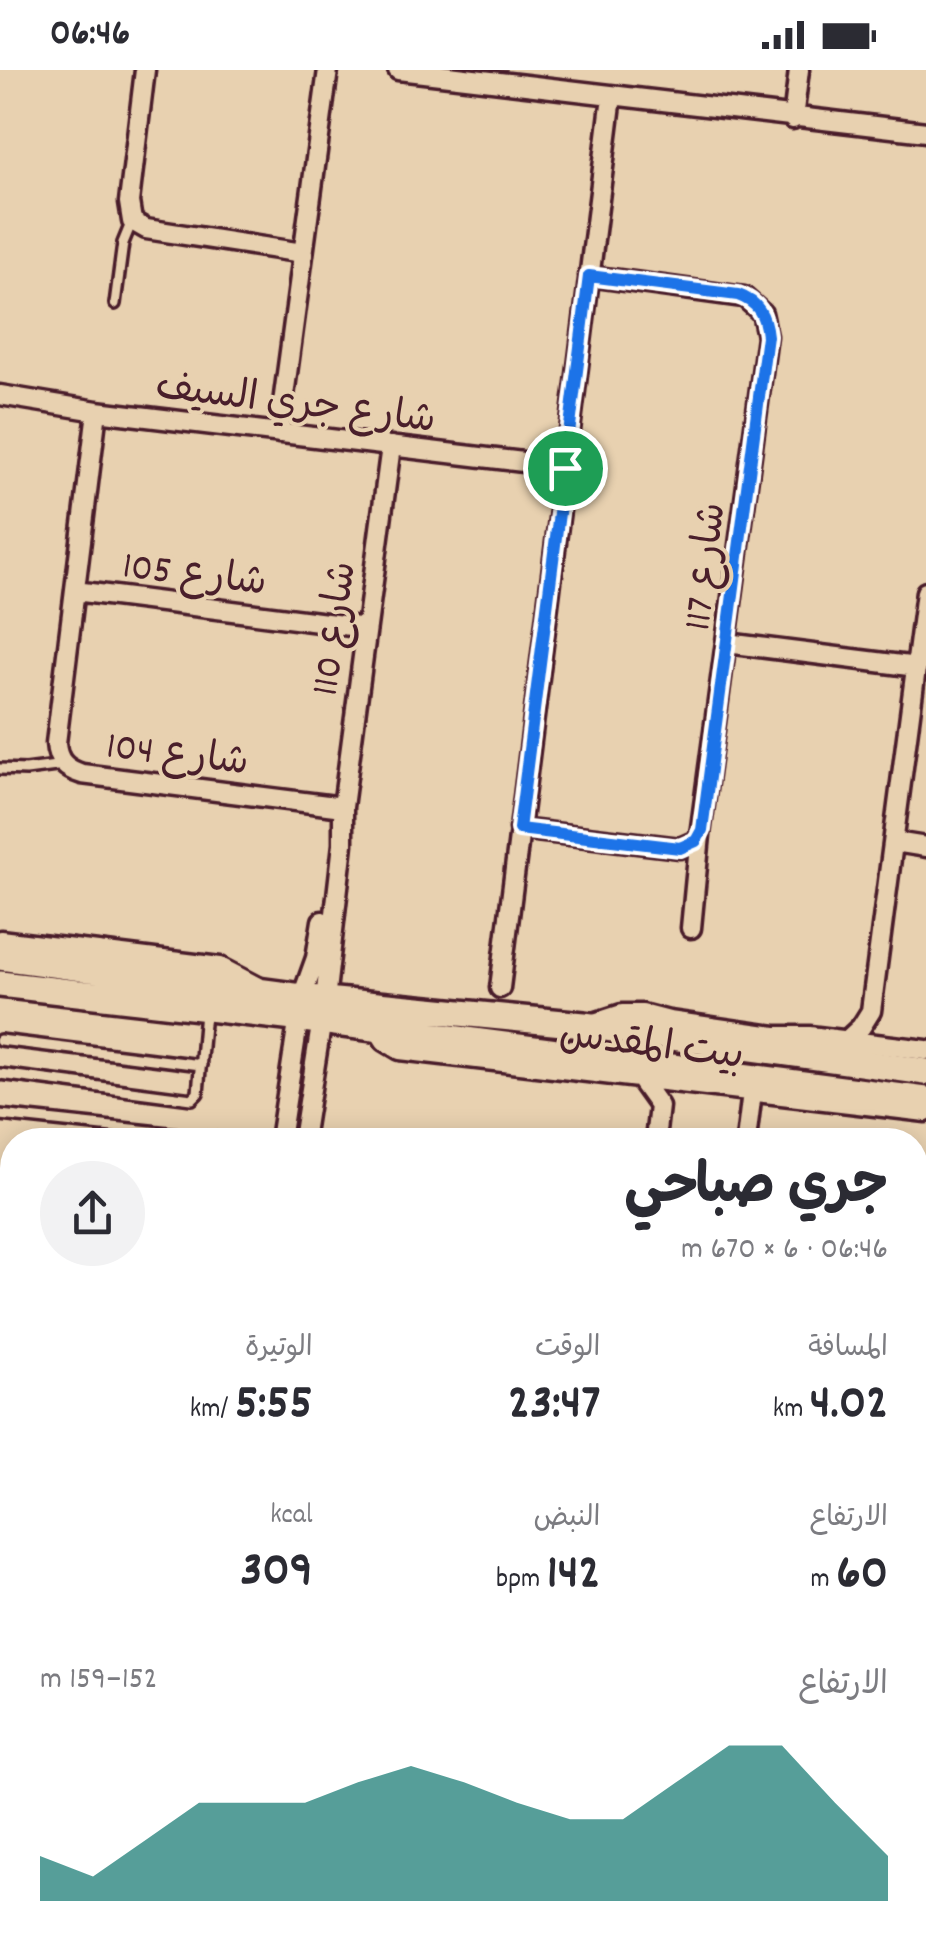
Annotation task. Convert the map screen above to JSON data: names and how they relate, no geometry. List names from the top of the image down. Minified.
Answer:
{"streets":{"street":["شارع جري السيف","شارع 117","شارع 105","شارع 110","شارع 104","بيت المقدس"]},"crossings":[["شارع جري السيف","شارع 110"],["شارع جري السيف","شارع 104"],["شارع 105","شارع 110"],["شارع 105","شارع 104"],["شارع 110","شارع 104"],["شارع 110","بيت المقدس"]],"page":{"status":"06:46","heading":["جري صباحي","06:46 · 6 × 670 m"],"stats":[["المسافة","4.02 km"],["الوقت","23:47"],["الوتيرة","5:55 /km"],["الارتفاع","60 m"],["النبض","142 bpm"],["kcal","309"]],"chart":["الارتفاع","152–159 m"]}}
